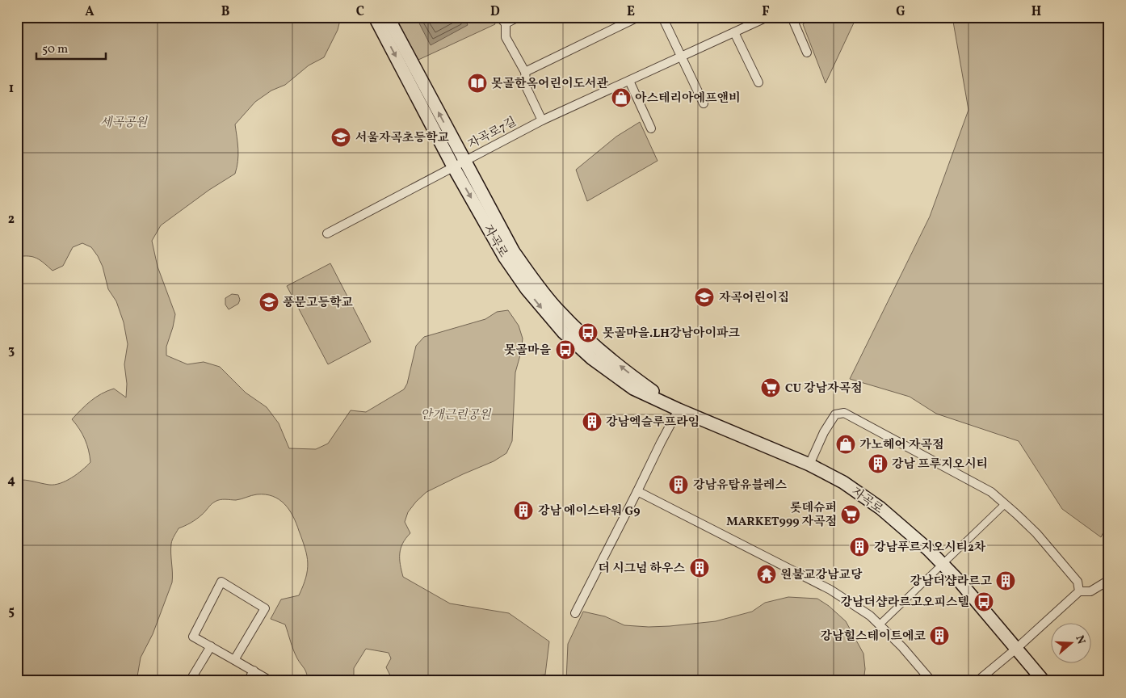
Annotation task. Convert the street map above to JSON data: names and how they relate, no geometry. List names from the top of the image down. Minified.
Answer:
{"streets":{"main road":["자곡로"],"street":["자곡로7길"]},"crossings":[["자곡로7길","자곡로"]],"parks":["세곡공원","안개근린공원"],"places":{"library":["못골한옥어린이도서관"],"shop":["아스테리아에프앤비","가노헤어 자곡점"],"school or university":["서울자곡초등학교","자곡어린이집","풍문고등학교"],"bus stop":["못골마을.LH강남아이파크","못골마을","강남더샵라르고오피스텔"],"supermarket":["CU 강남자곡점","롯데슈퍼 MARKET999 자곡점"],"building":["강남엑슬루프라임","강남 프루지오시티","강남유탑유블레스","강남 에이스타워 G9","강남푸르지오시티2차","더 시그넘 하우스","강남더샵라르고","강남힐스테이트에코"],"temple":["원불교강남교당"]},"scale_bar":"50 m","north":"right","grid":{"columns":["A","B","C","D","E","F","G","H"],"rows":["1","2","3","4","5"]}}
